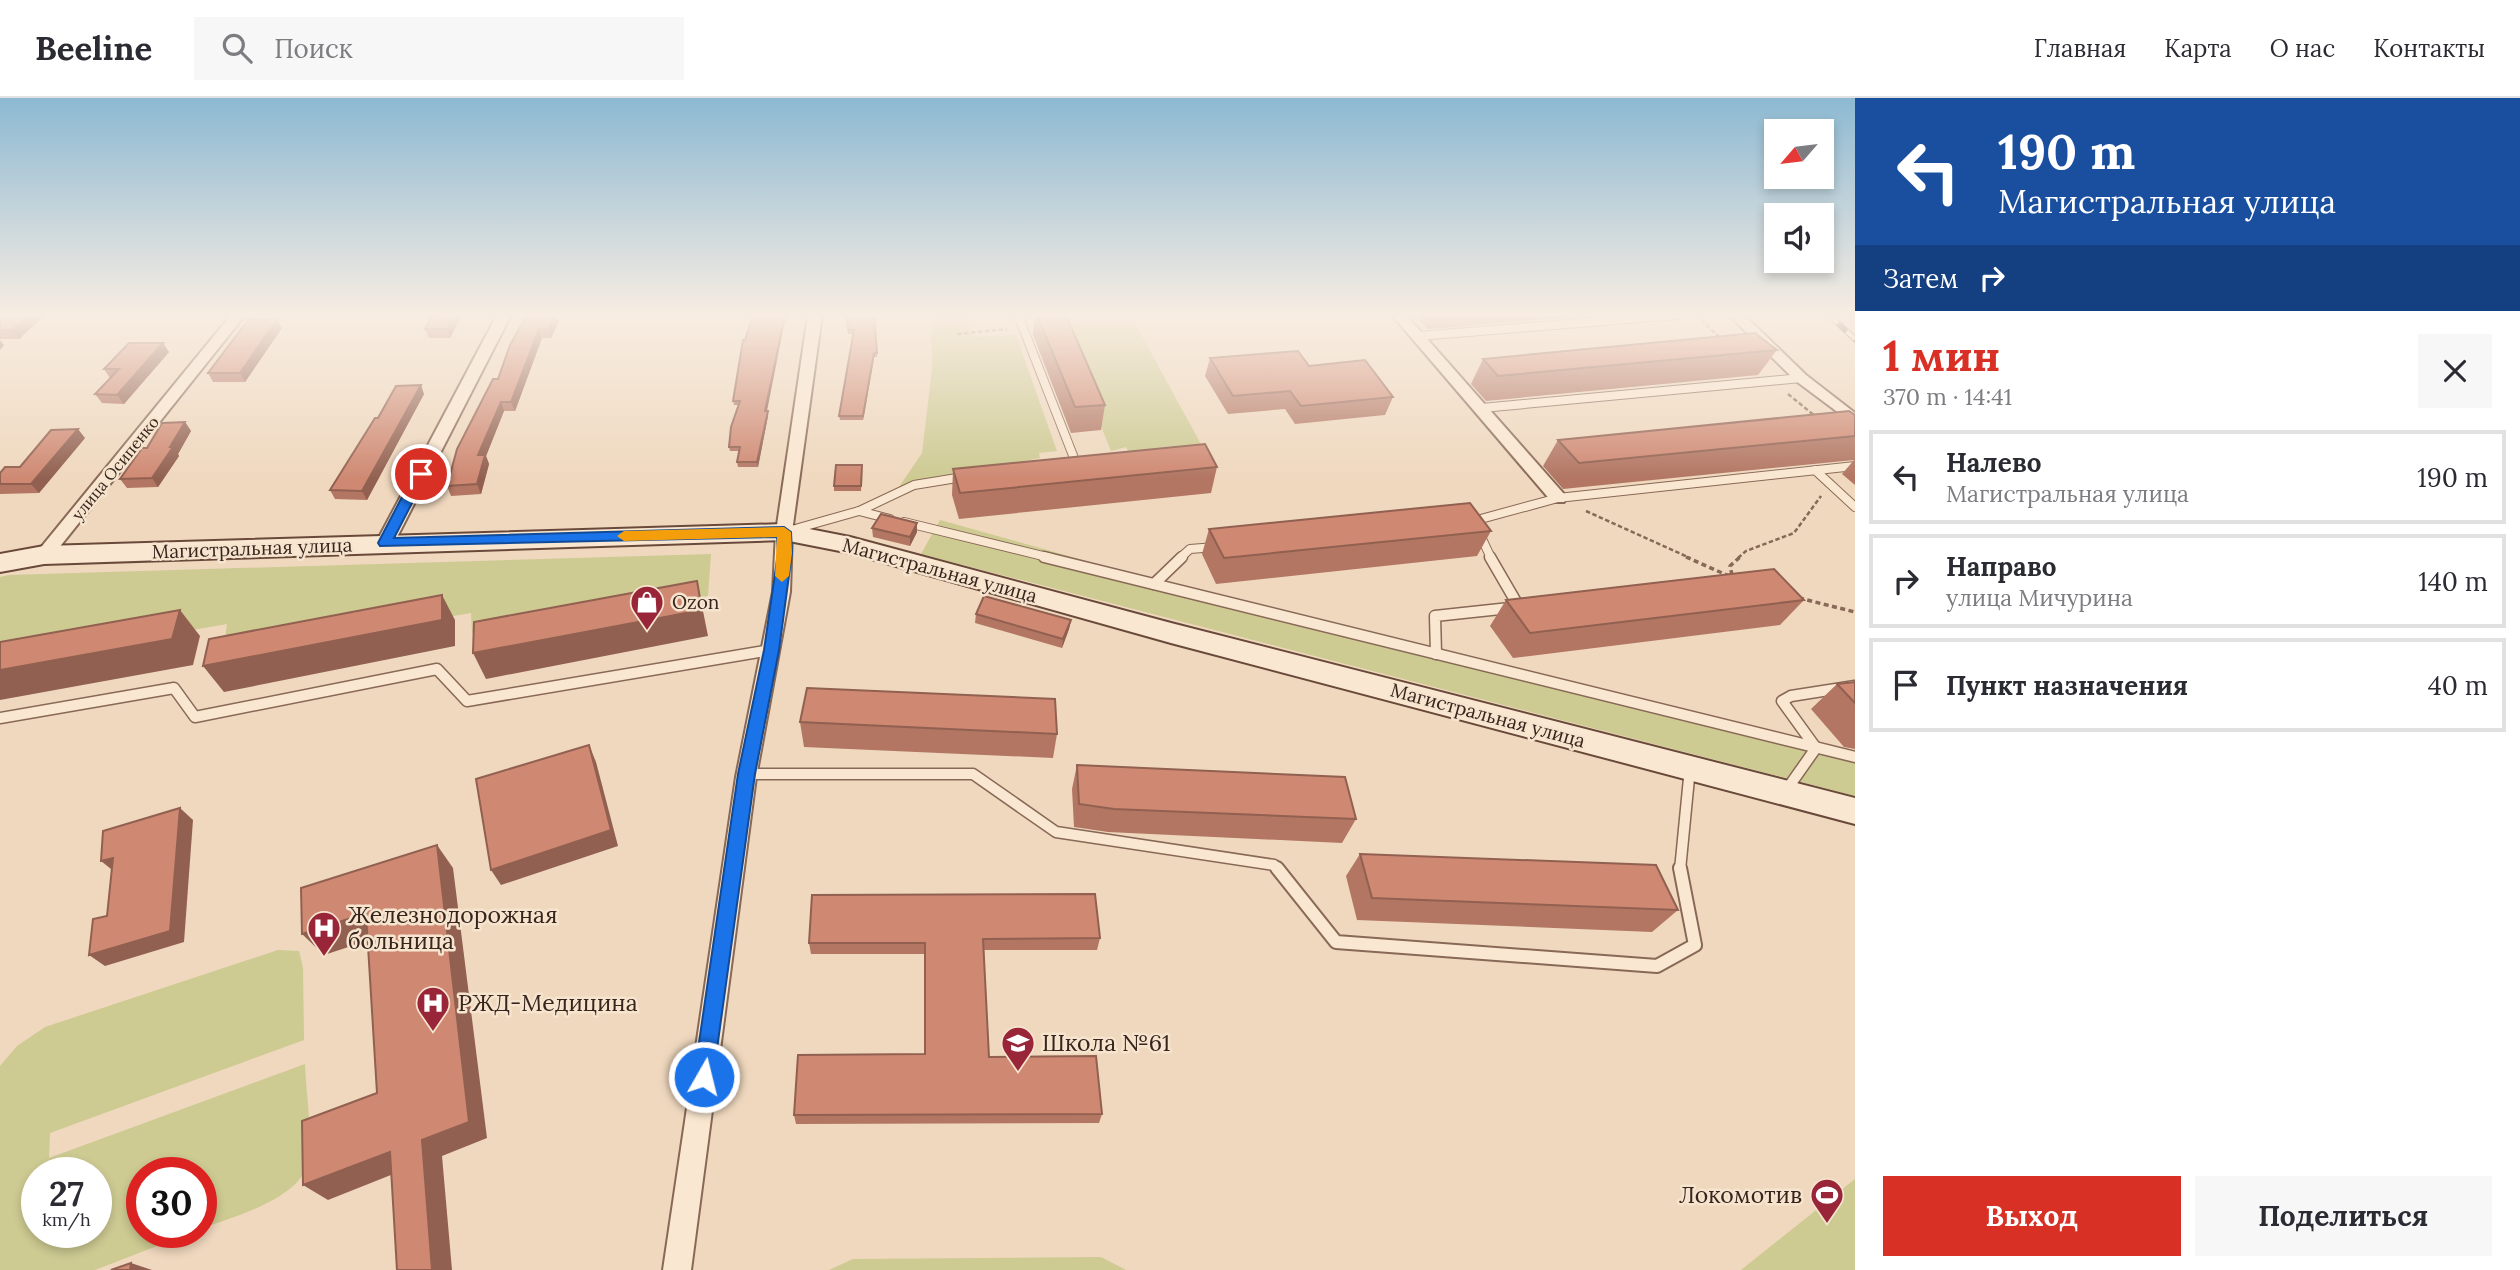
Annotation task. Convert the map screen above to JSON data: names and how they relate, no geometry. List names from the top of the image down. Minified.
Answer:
{"streets":{"main road":["Магистральная улица"],"street":["улица Осипенко"]},"crossings":[["улица Осипенко","Магистральная улица"]],"places":{"shop":["Ozon"],"hospital":["Железнодорожная больница","РЖД-Медицина"],"school or university":["Школа №61"],"sports":["Локомотив"]},"north":"bottom left","page":{"header":"Beeline","search":"Поиск","nav":["Главная","Карта","О нас","Контакты"],"turn":["190 m","Магистральная улица"],"then":"Затем","heading":["1 мин","370 m · 14:41"],"list":[{"name":"Налево","note":"Магистральная улица","value":"190 m"},{"name":"Направо","note":"улица Мичурина","value":"140 m"},{"name":"Пункт назначения","value":"40 m"}],"speed":"27 km/h","limit":"30","buttons":["Выход","Поделиться"]}}
